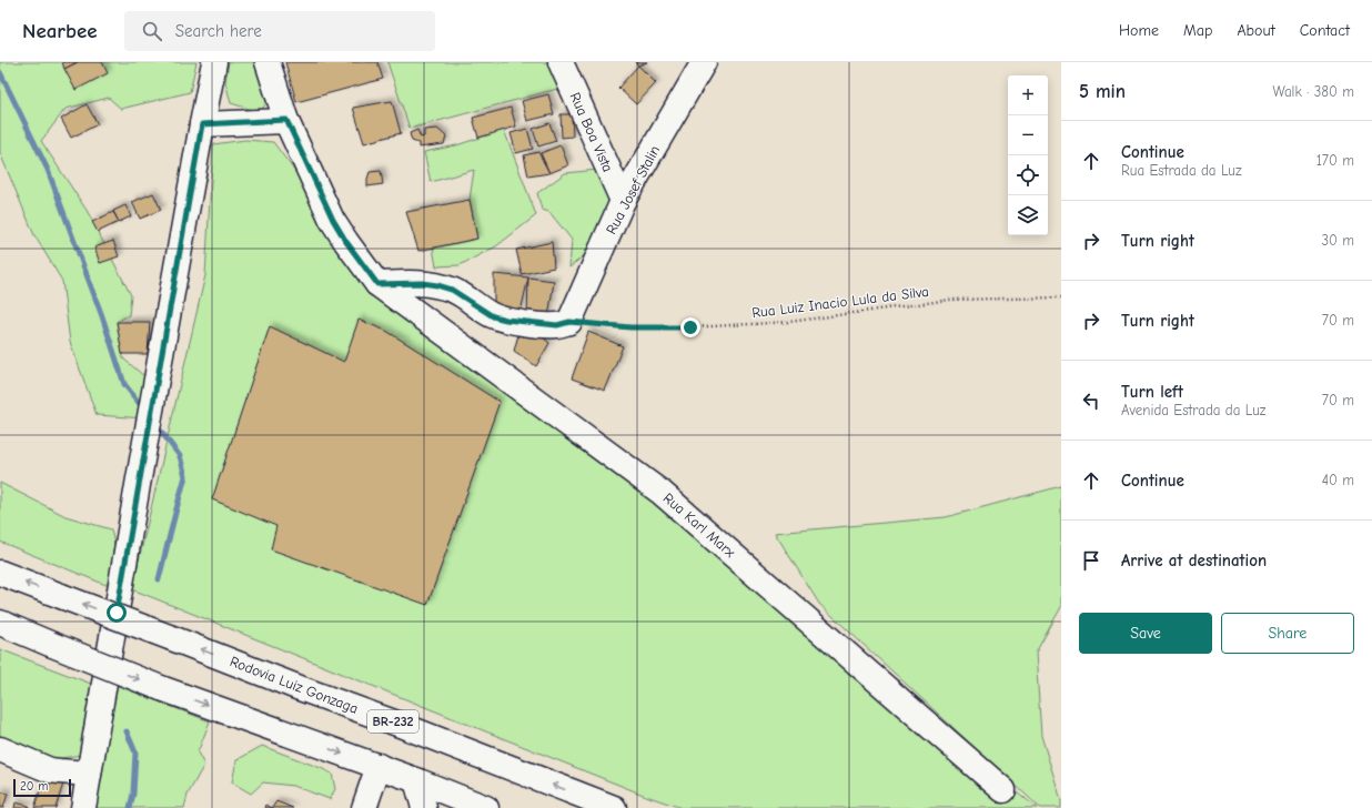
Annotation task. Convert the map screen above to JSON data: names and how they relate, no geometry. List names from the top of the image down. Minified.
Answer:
{"streets":{"main road":["Rua Boa Vista","Rua Josef Stalin","Rua Karl Marx","Rodovia Luiz Gonzaga","BR-232"],"path":["Rua Luiz Inacio Lula da Silva"]},"crossings":[["Rua Boa Vista","Rua Josef Stalin"],["Rua Josef Stalin","Rua Luiz Inacio Lula da Silva"]],"scale_bar":"20 m","page":{"header":"Nearbee","search":"Search here","nav":["Home","Map","About","Contact"],"heading":["5 min","Walk · 380 m"],"map_buttons":["+","−"],"list":[["Continue","Rua Estrada da Luz","170 m"],["Turn right","30 m"],["Turn right","70 m"],["Turn left","Avenida Estrada da Luz","70 m"],["Continue","40 m"],"Arrive at destination"],"buttons":["Save","Share"],"scale":"20 m"}}
